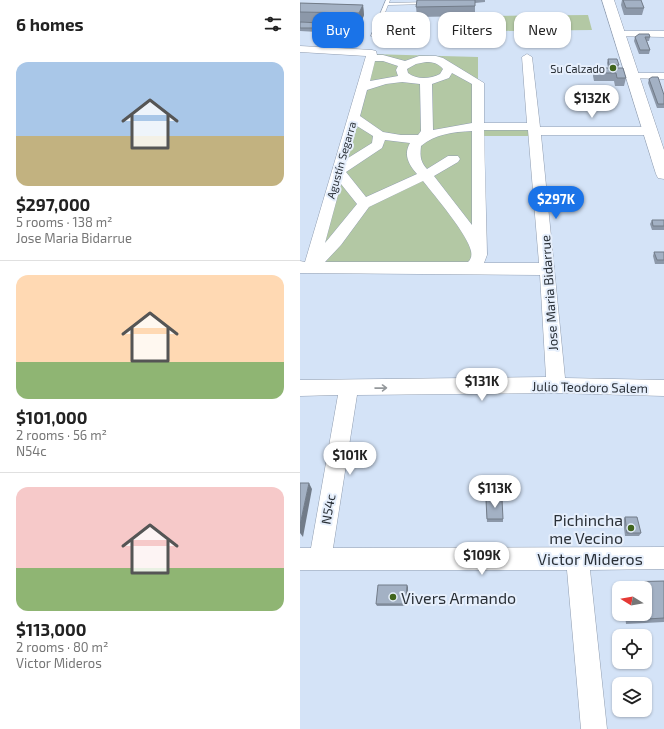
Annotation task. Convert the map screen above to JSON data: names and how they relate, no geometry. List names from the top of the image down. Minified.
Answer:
{"streets":{"street":["Agustín Segarra","Jose Maria Bidarrue","Julio Teodoro Salem","N54c","Victor Mideros"]},"crossings":[["Jose Maria Bidarrue","Julio Teodoro Salem"],["Julio Teodoro Salem","N54c"],["N54c","Victor Mideros"]],"places":["Su Calzado","Pichincha me Vecino","Vivers Armando"],"north":"left","page":{"heading":"6 homes","chip":["Buy","Rent","Filters","New"],"list":[{"name":"$297,000","note":"5 rooms · 138 m² · Jose Maria Bidarrue"},{"name":"$101,000","note":"2 rooms · 56 m² · N54c"},{"name":"$113,000","note":"2 rooms · 80 m² · Victor Mideros"}],"price":["$132K","$297K","$131K","$101K","$113K","$109K"]}}
